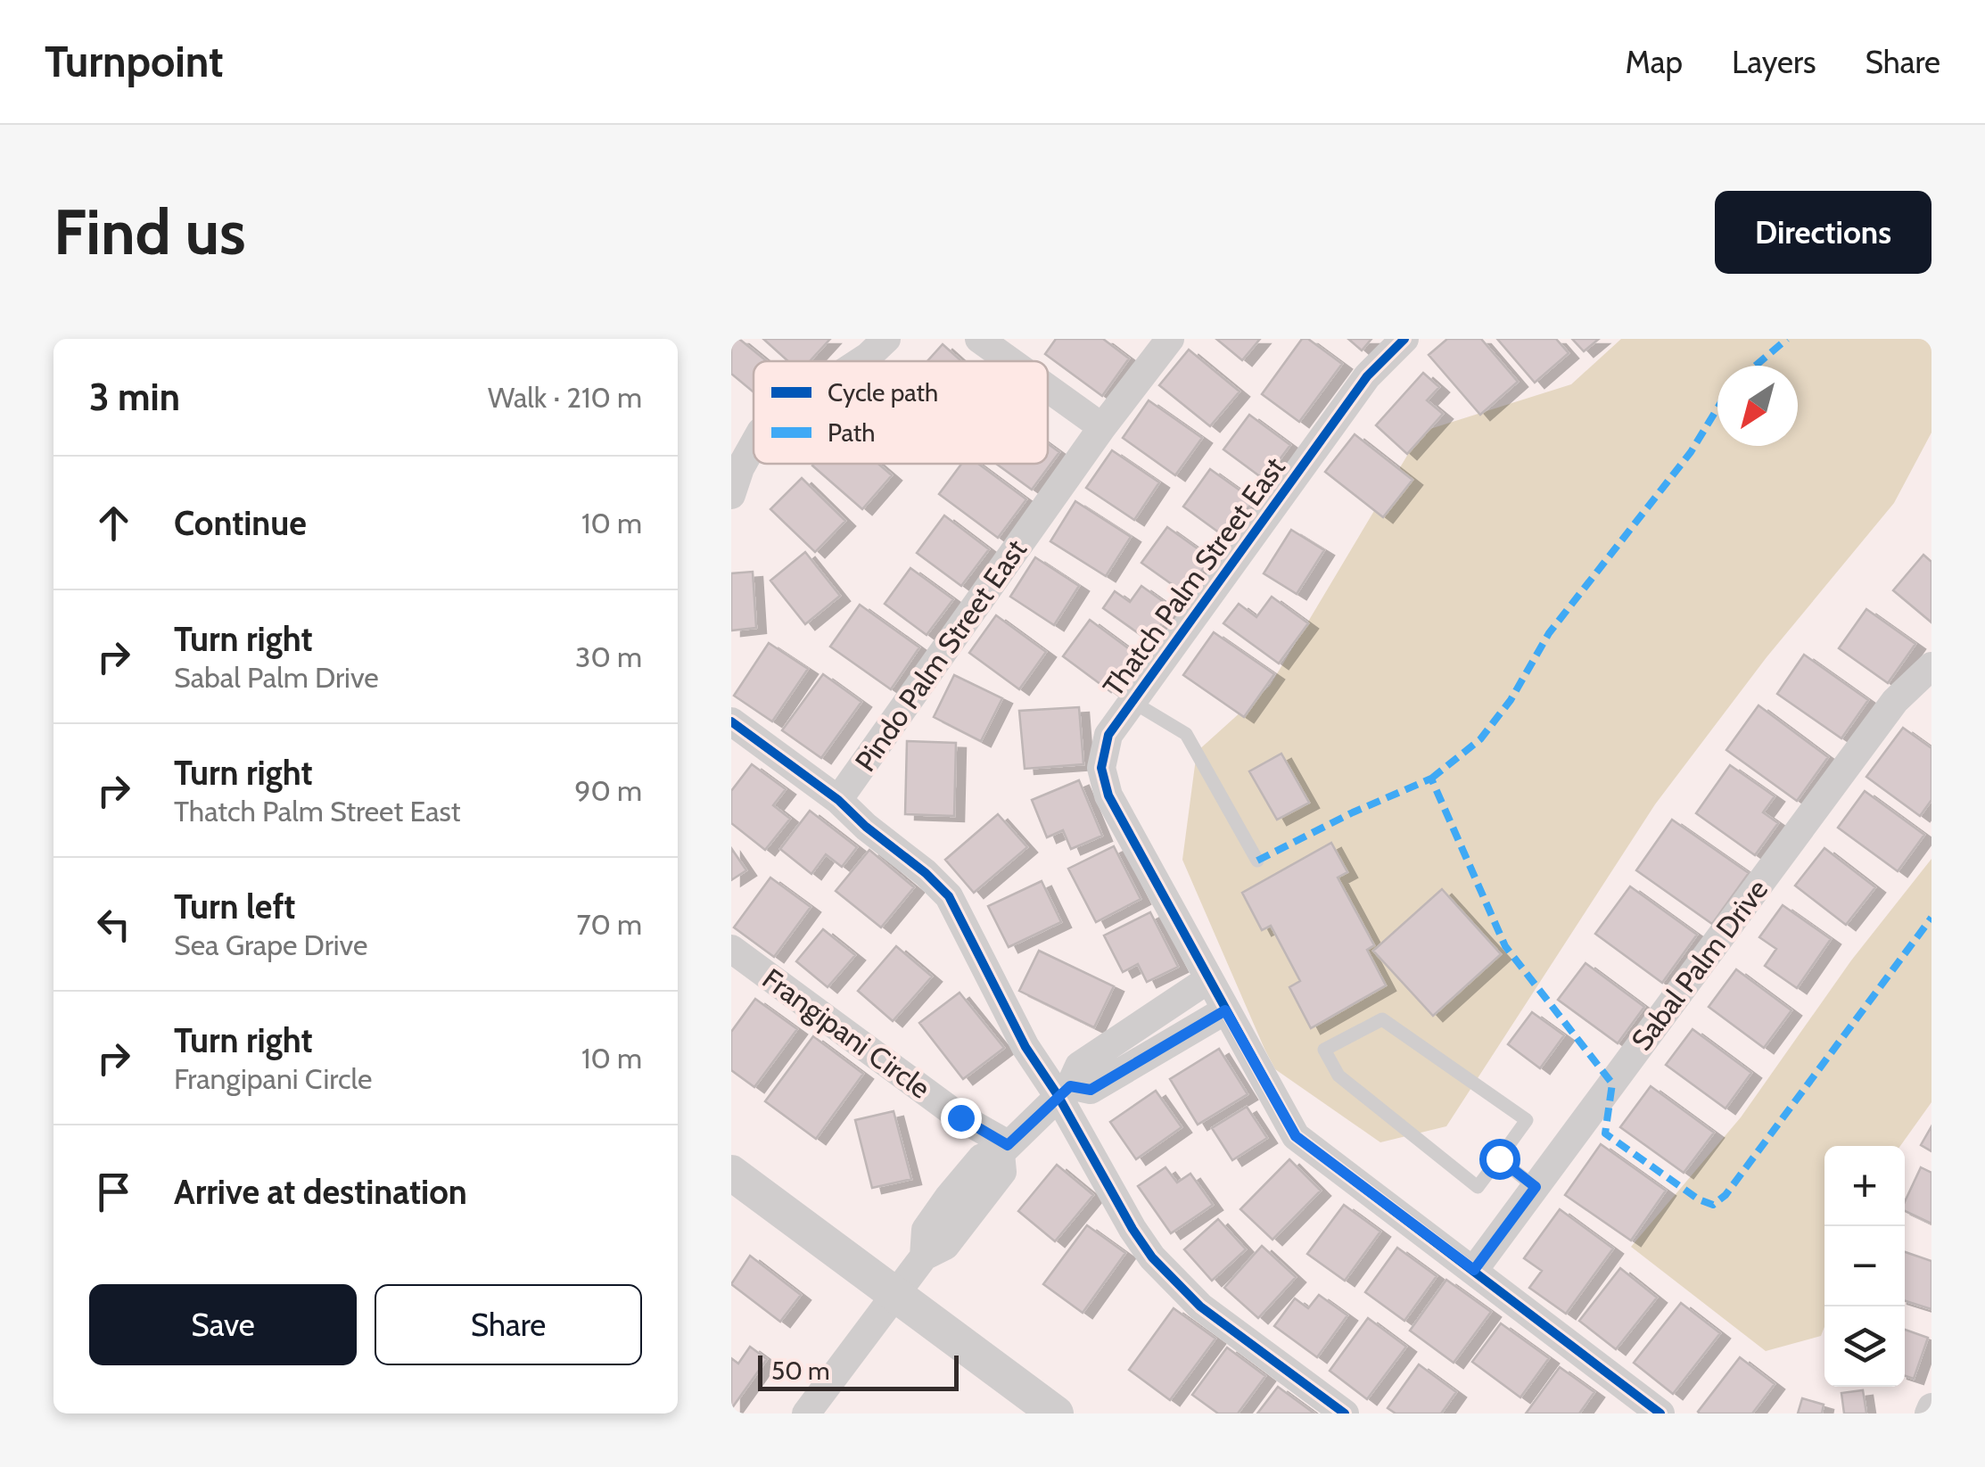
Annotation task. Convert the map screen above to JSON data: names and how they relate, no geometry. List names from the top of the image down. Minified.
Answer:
{"streets":{"street":["Thatch Palm Street East","Pindo Palm Street East","Sabal Palm Drive","Frangipani Circle"]},"crossings":[["Thatch Palm Street East","Sabal Palm Drive"]],"legend":["Cycle path","Path"],"scale_bar":"50 m","north":"bottom left","page":{"header":"Turnpoint","nav":["Map","Layers","Share"],"buttons":["Directions",["Save","Share"]],"title":"Find us","heading":["3 min","Walk · 210 m"],"list":[["Continue","10 m"],["Turn right","Sabal Palm Drive","30 m"],["Turn right","Thatch Palm Street East","90 m"],["Turn left","Sea Grape Drive","70 m"],["Turn right","Frangipani Circle","10 m"],"Arrive at destination"],"map_buttons":["+","−"],"scale":"50 m"}}
